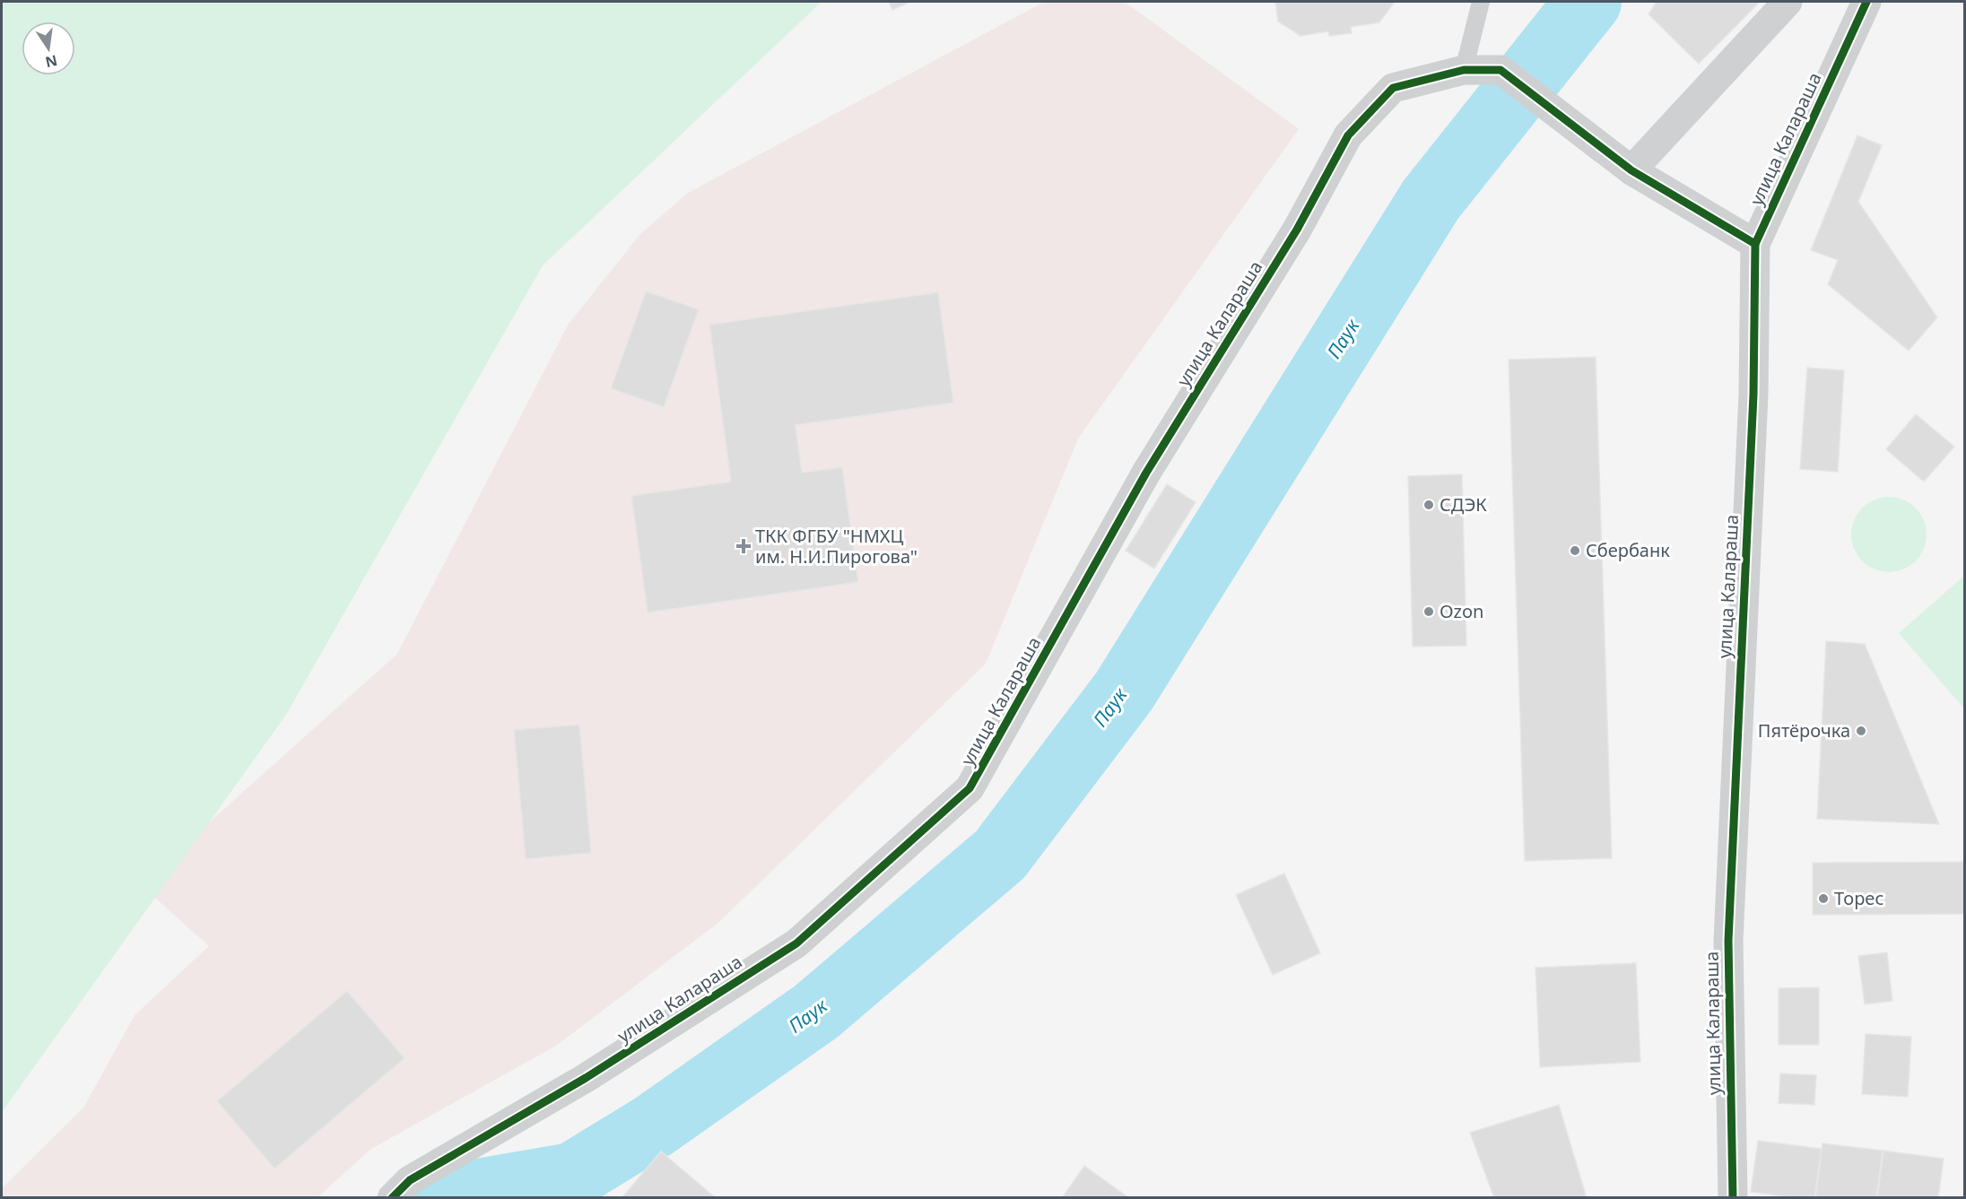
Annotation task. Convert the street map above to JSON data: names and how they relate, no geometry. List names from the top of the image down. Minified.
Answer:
{"streets":{"street":["улица Калараша"]},"water":["Паук"],"places":{"other":["СДЭК","Сбербанк","Ozon","Пятёрочка","Торес"],"health":["ТКК ФГБУ \"НМХЦ им. Н.И.Пирогова\""]},"north":"bottom"}
